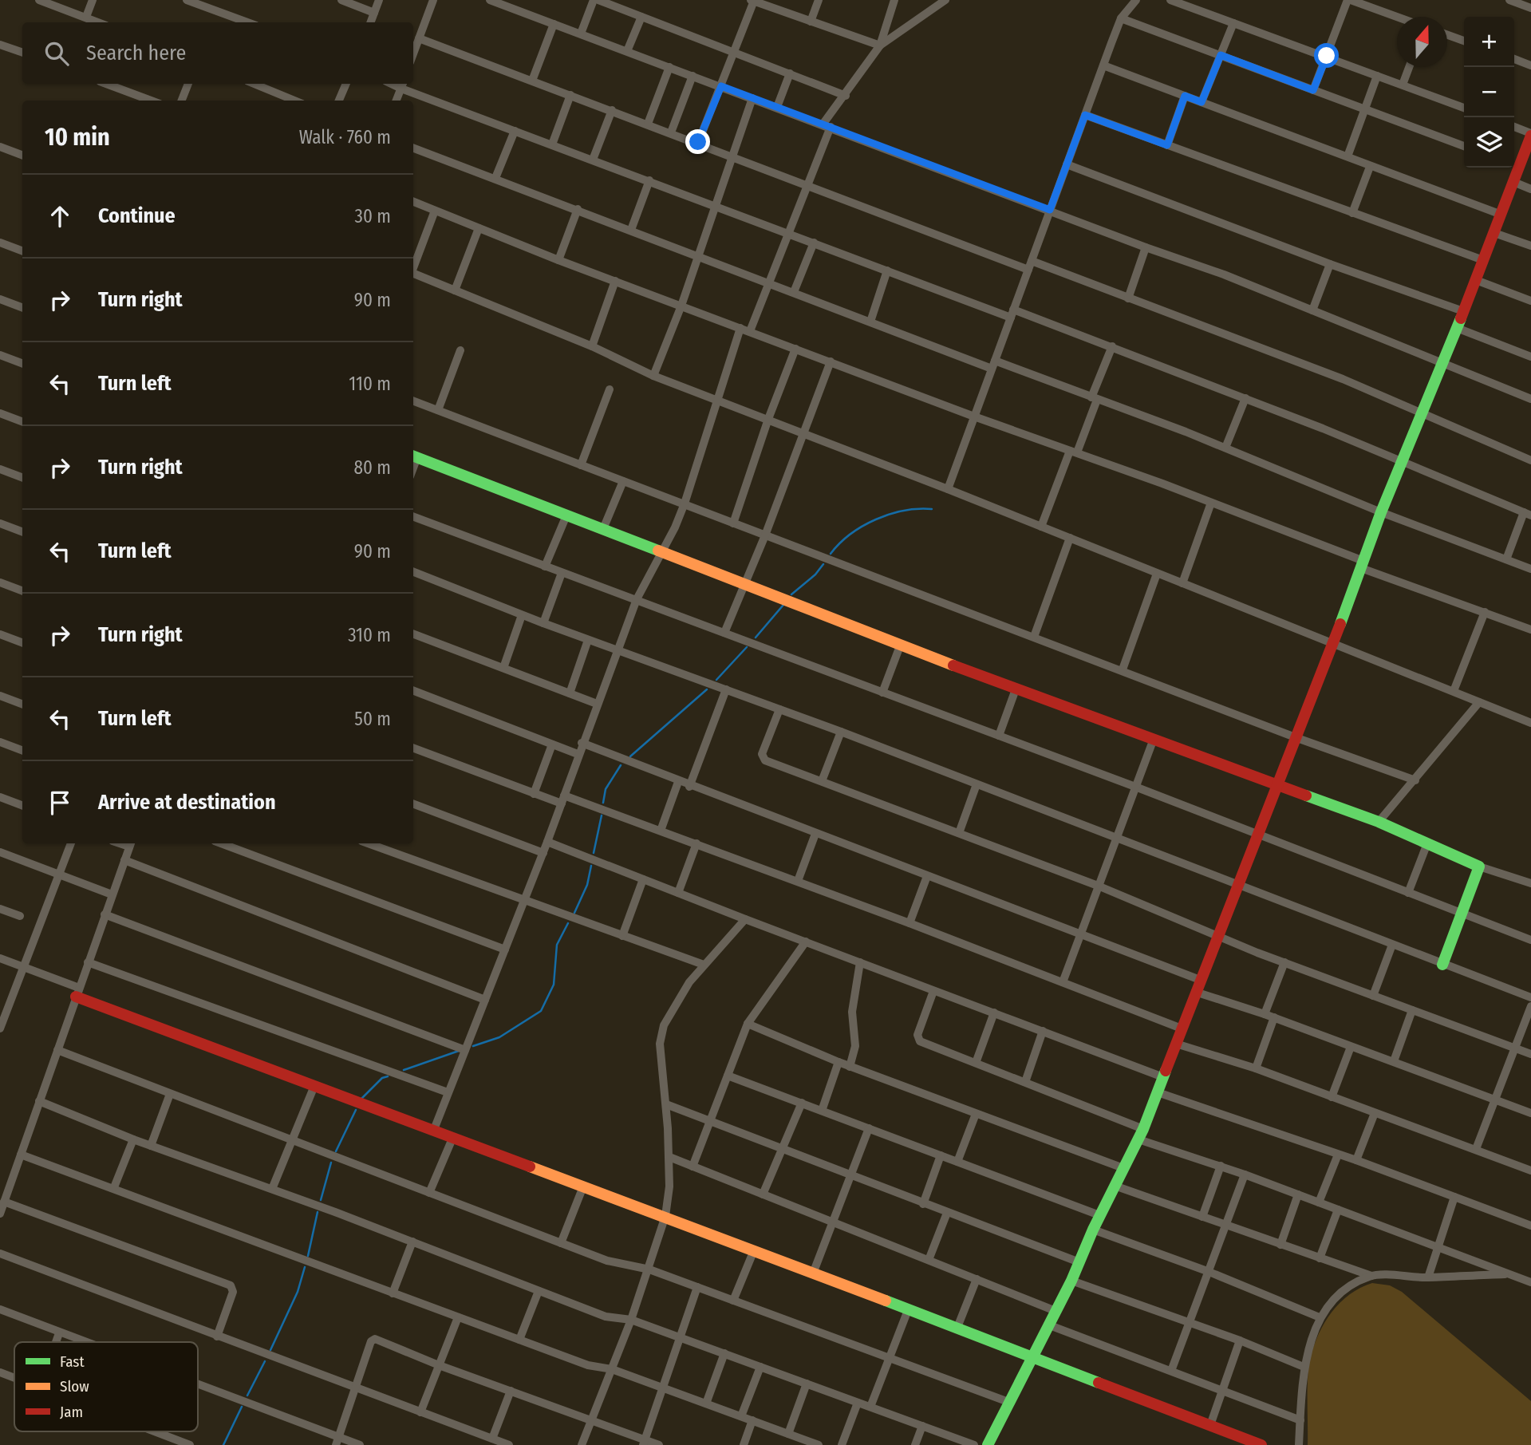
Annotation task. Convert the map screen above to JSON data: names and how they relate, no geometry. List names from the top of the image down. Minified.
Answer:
{"legend":["Fast","Slow","Jam"],"north":"top","page":{"map_buttons":["+","−"],"search":"Search here","heading":["10 min","Walk · 760 m"],"list":[["Continue","30 m"],["Turn right","90 m"],["Turn left","110 m"],["Turn right","80 m"],["Turn left","90 m"],["Turn right","310 m"],["Turn left","50 m"],"Arrive at destination"]}}
